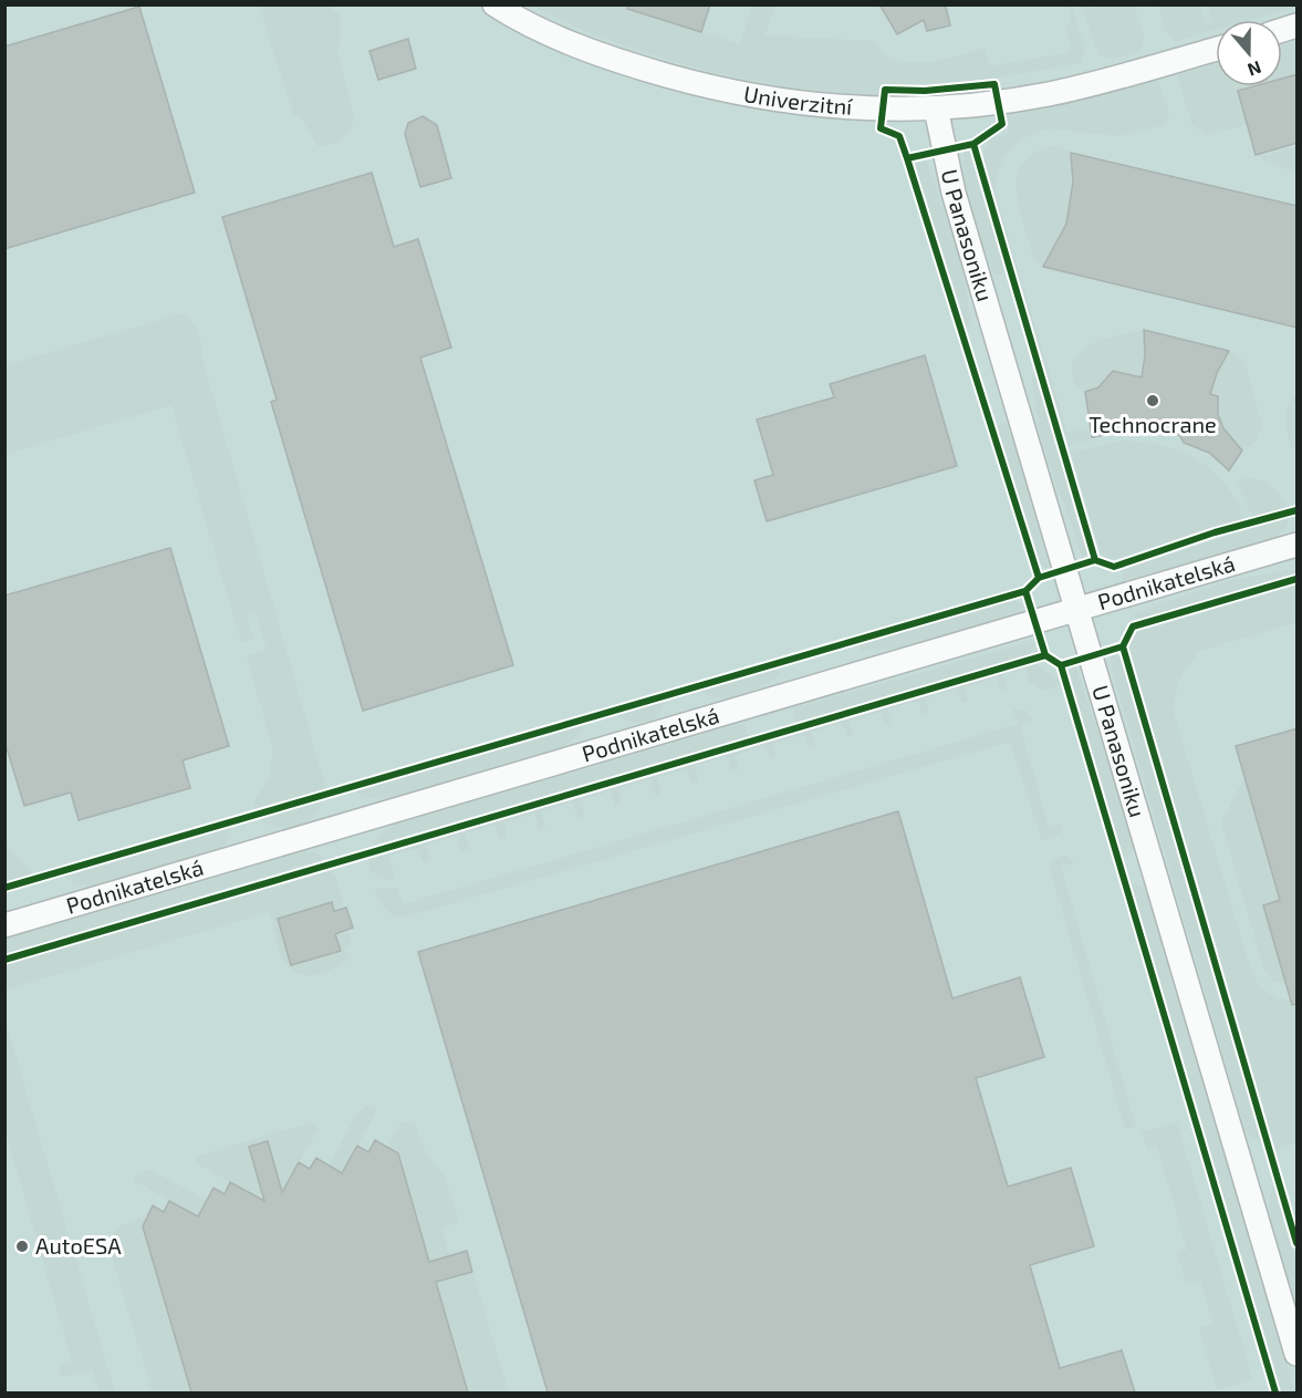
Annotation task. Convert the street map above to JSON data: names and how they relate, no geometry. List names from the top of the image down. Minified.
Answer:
{"streets":{"street":["Univerzitní","U Panasoniku","Podnikatelská"]},"crossings":[["Univerzitní","U Panasoniku"],["U Panasoniku","Podnikatelská"]],"places":["Technocrane","AutoESA"],"north":"bottom"}
